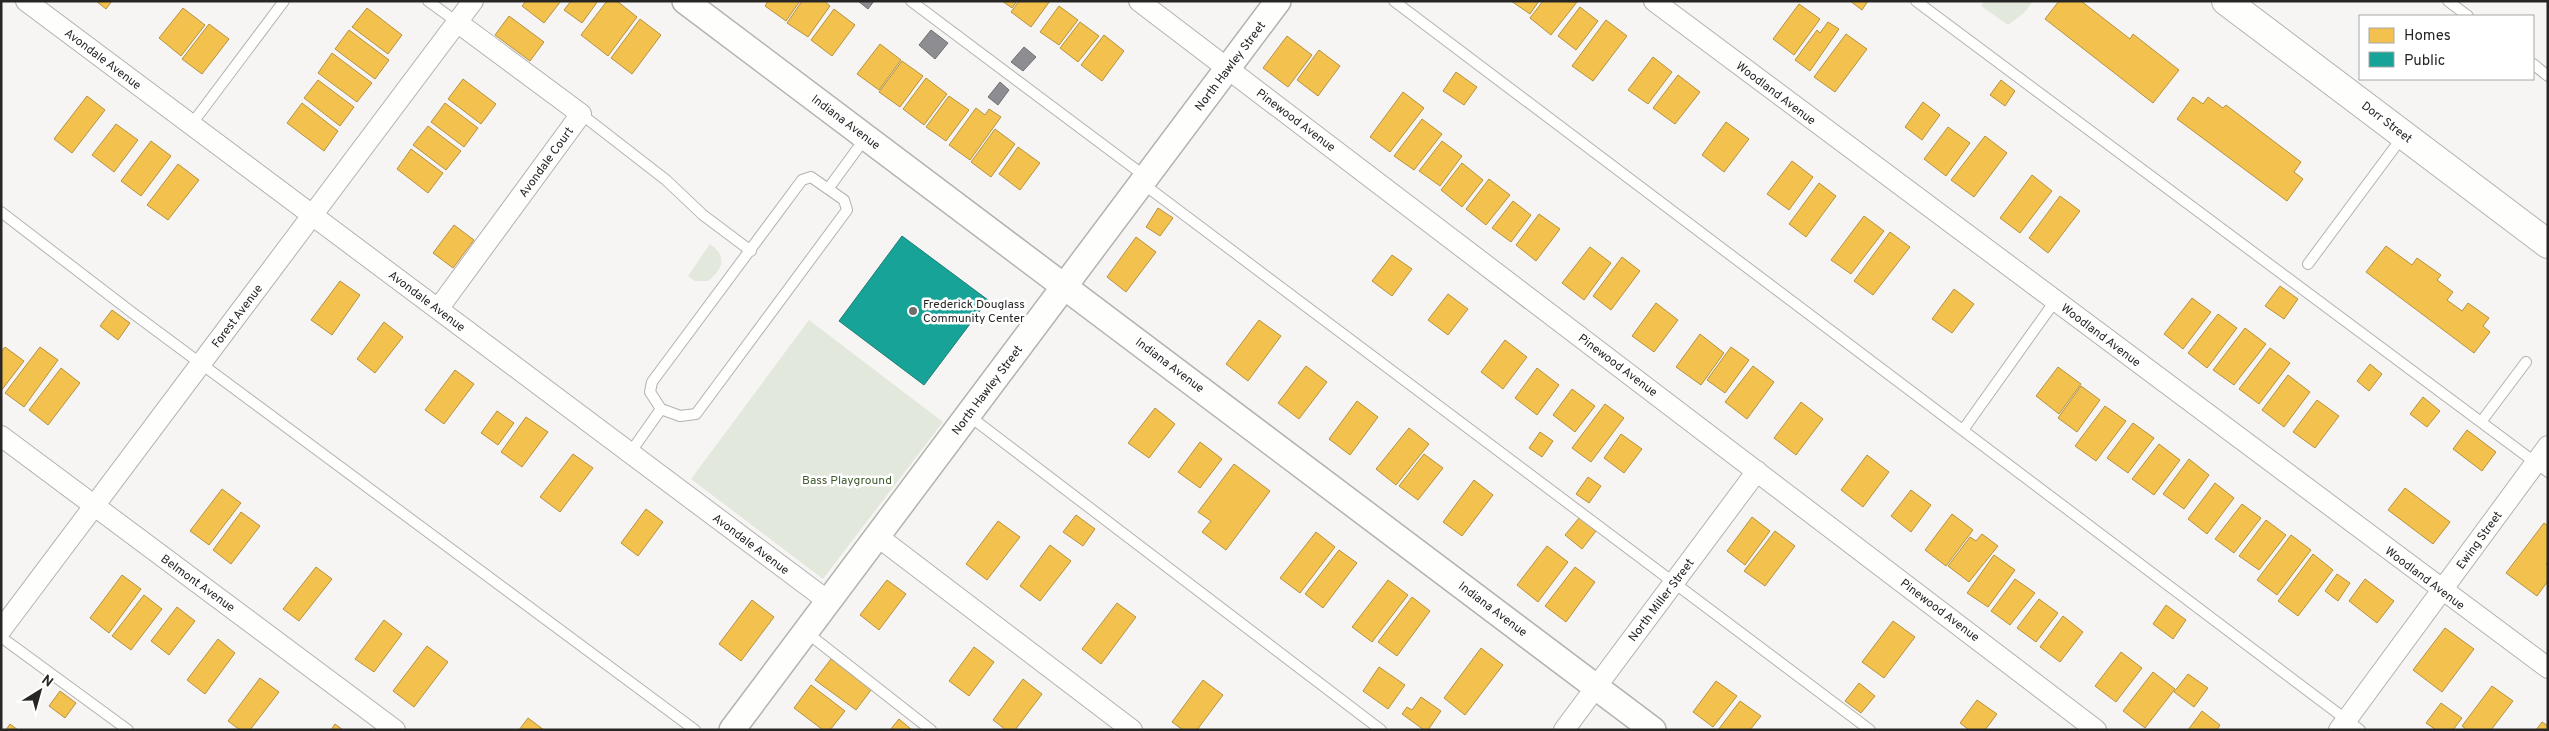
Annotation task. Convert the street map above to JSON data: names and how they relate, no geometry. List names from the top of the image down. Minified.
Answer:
{"streets":{"main road":["Dorr Street"],"street":["Avondale Avenue","North Hawley Street","Woodland Avenue","Pinewood Avenue","Indiana Avenue","Avondale Court","Forest Avenue","Ewing Street","Belmont Avenue","North Miller Street"]},"crossings":[["Avondale Avenue","North Hawley Street"],["Avondale Avenue","Avondale Court"],["Avondale Avenue","Forest Avenue"],["North Hawley Street","Pinewood Avenue"],["North Hawley Street","Indiana Avenue"],["Woodland Avenue","Ewing Street"],["Pinewood Avenue","North Miller Street"],["Indiana Avenue","North Miller Street"],["Avondale Court","Forest Avenue"],["Forest Avenue","Belmont Avenue"]],"parks":["Bass Playground"],"places":["Frederick Douglass Community Center"],"legend":["Homes","Public"],"north":"top right"}
